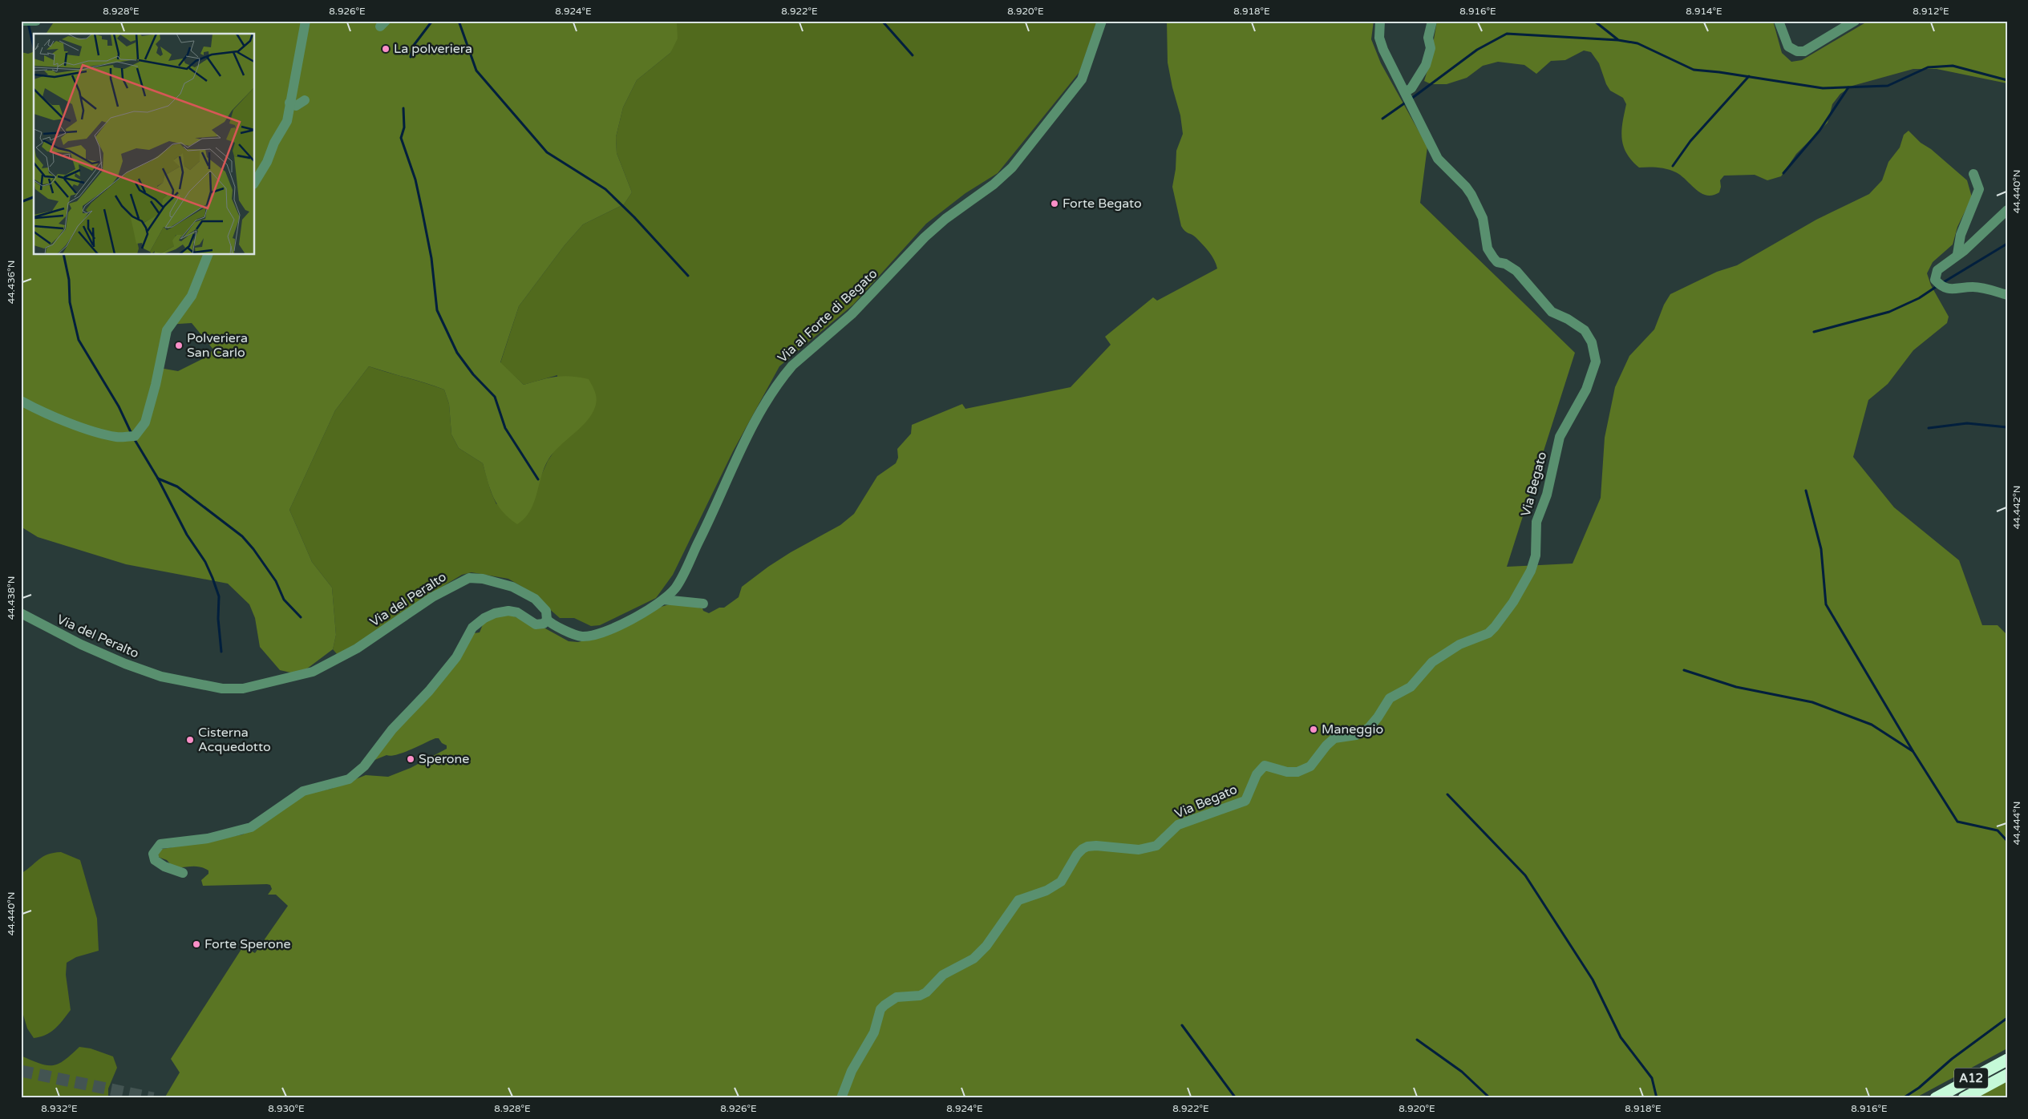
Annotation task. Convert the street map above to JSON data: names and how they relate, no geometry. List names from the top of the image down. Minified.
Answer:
{"streets":{"highway":["A12"],"street":["Via al Forte di Begato","Via Begato","Via del Peralto"]},"crossings":[["Via al Forte di Begato","Via del Peralto"]],"places":["La polveriera","Forte Begato","Polveriera San Carlo","Maneggio","Cisterna Acquedotto","Sperone","Forte Sperone"],"coordinates":["8.928°E","8.926°E","8.924°E","8.922°E","8.920°E","8.918°E","8.916°E","8.914°E","8.912°E","44.440°N","44.436°N","44.442°N","44.438°N","44.444°N","8.932°E","8.930°E"]}
